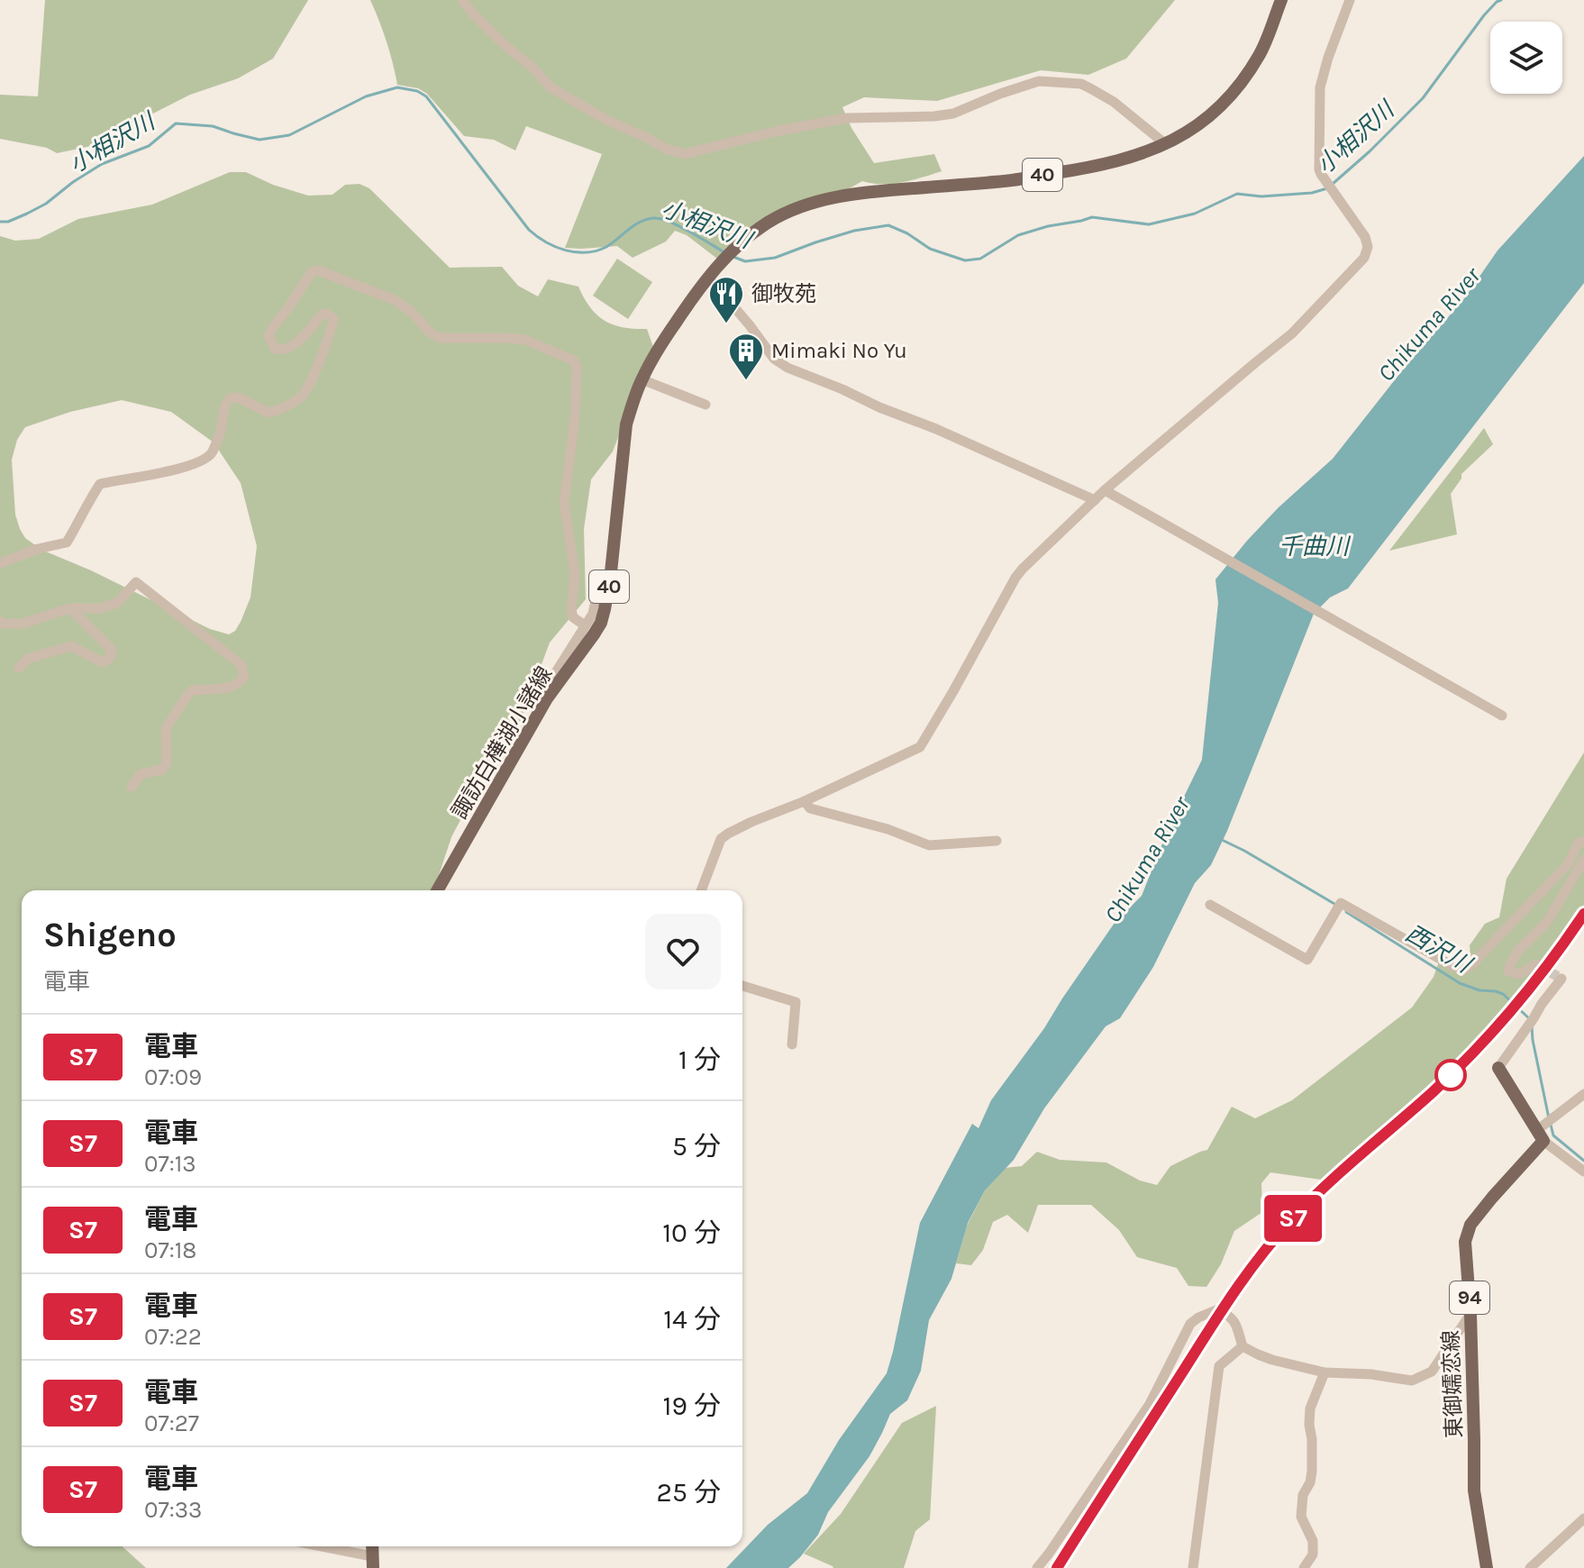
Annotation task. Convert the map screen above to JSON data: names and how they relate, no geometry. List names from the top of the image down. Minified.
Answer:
{"streets":{"main road":["40","諏訪白樺湖小諸線","94","東御嬬恋線"]},"water":["小相沢川","Chikuma River","千曲川","西沢川"],"places":{"restaurant":["御牧苑"],"building":["Mimaki No Yu"]},"page":{"on_map":"S7","heading":["Shigeno","電車"],"list":[{"mark":"S7","name":"電車","note":"07:09","value":"1 分"},{"mark":"S7","name":"電車","note":"07:13","value":"5 分"},{"mark":"S7","name":"電車","note":"07:18","value":"10 分"},{"mark":"S7","name":"電車","note":"07:22","value":"14 分"},{"mark":"S7","name":"電車","note":"07:27","value":"19 分"},{"mark":"S7","name":"電車","note":"07:33","value":"25 分"}]}}
